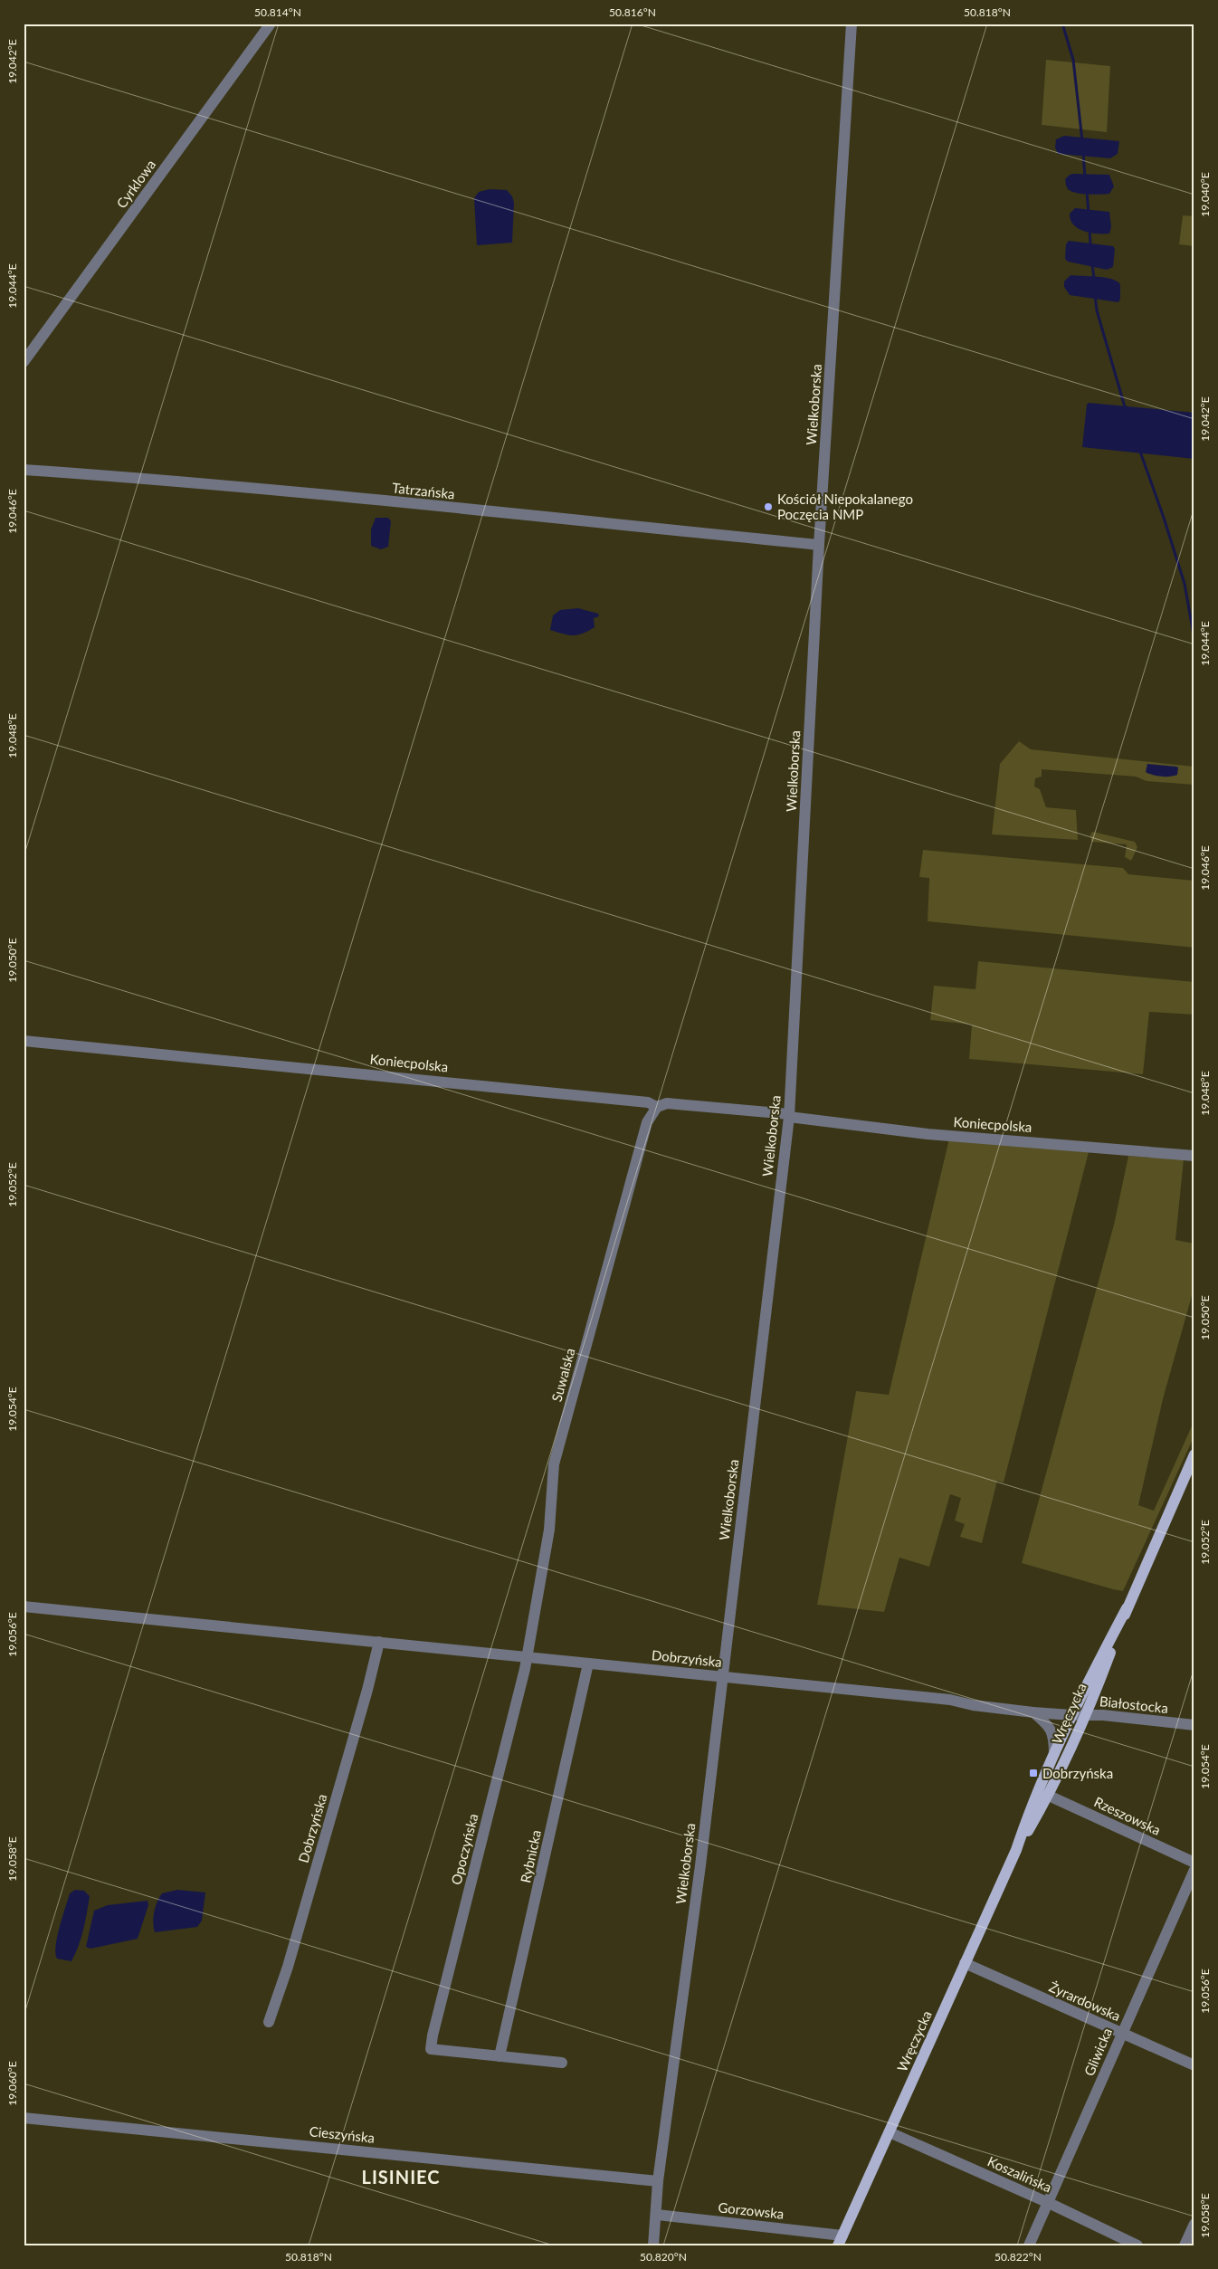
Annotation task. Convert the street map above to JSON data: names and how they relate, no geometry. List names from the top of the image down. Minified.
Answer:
{"streets":{"main road":["Wręczycka"],"street":["Cyrklowa","Wielkoborska","Tatrzańska","Koniecpolska","Suwalska","Dobrzyńska","Białostocka","Rzeszowska","Opoczyńska","Rybnicka","Żyrardowska","Gliwicka","Cieszyńska","Koszalińska","Gorzowska"]},"crossings":[["Wielkoborska","Tatrzańska"],["Wielkoborska","Koniecpolska"],["Wielkoborska","Dobrzyńska"],["Wielkoborska","Cieszyńska"],["Wielkoborska","Gorzowska"],["Koniecpolska","Suwalska"],["Suwalska","Dobrzyńska"],["Suwalska","Opoczyńska"],["Dobrzyńska","Białostocka"],["Dobrzyńska","Wręczycka"],["Dobrzyńska","Opoczyńska"],["Dobrzyńska","Rybnicka"],["Białostocka","Wręczycka"],["Wręczycka","Rzeszowska"],["Wręczycka","Żyrardowska"],["Wręczycka","Koszalińska"],["Wręczycka","Gorzowska"],["Opoczyńska","Rybnicka"],["Żyrardowska","Gliwicka"],["Gliwicka","Koszalińska"]],"districts":["LISINIEC"],"places":{"other":["Kościół Niepokalanego Poczęcia NMP"],"transit":["Dobrzyńska"]},"coordinates":["50.814°N","50.816°N","50.818°N","19.042°E","19.040°E","19.044°E","19.046°E","19.048°E","19.050°E","19.052°E","19.054°E","19.056°E","19.058°E","19.060°E","50.820°N","50.822°N"]}
